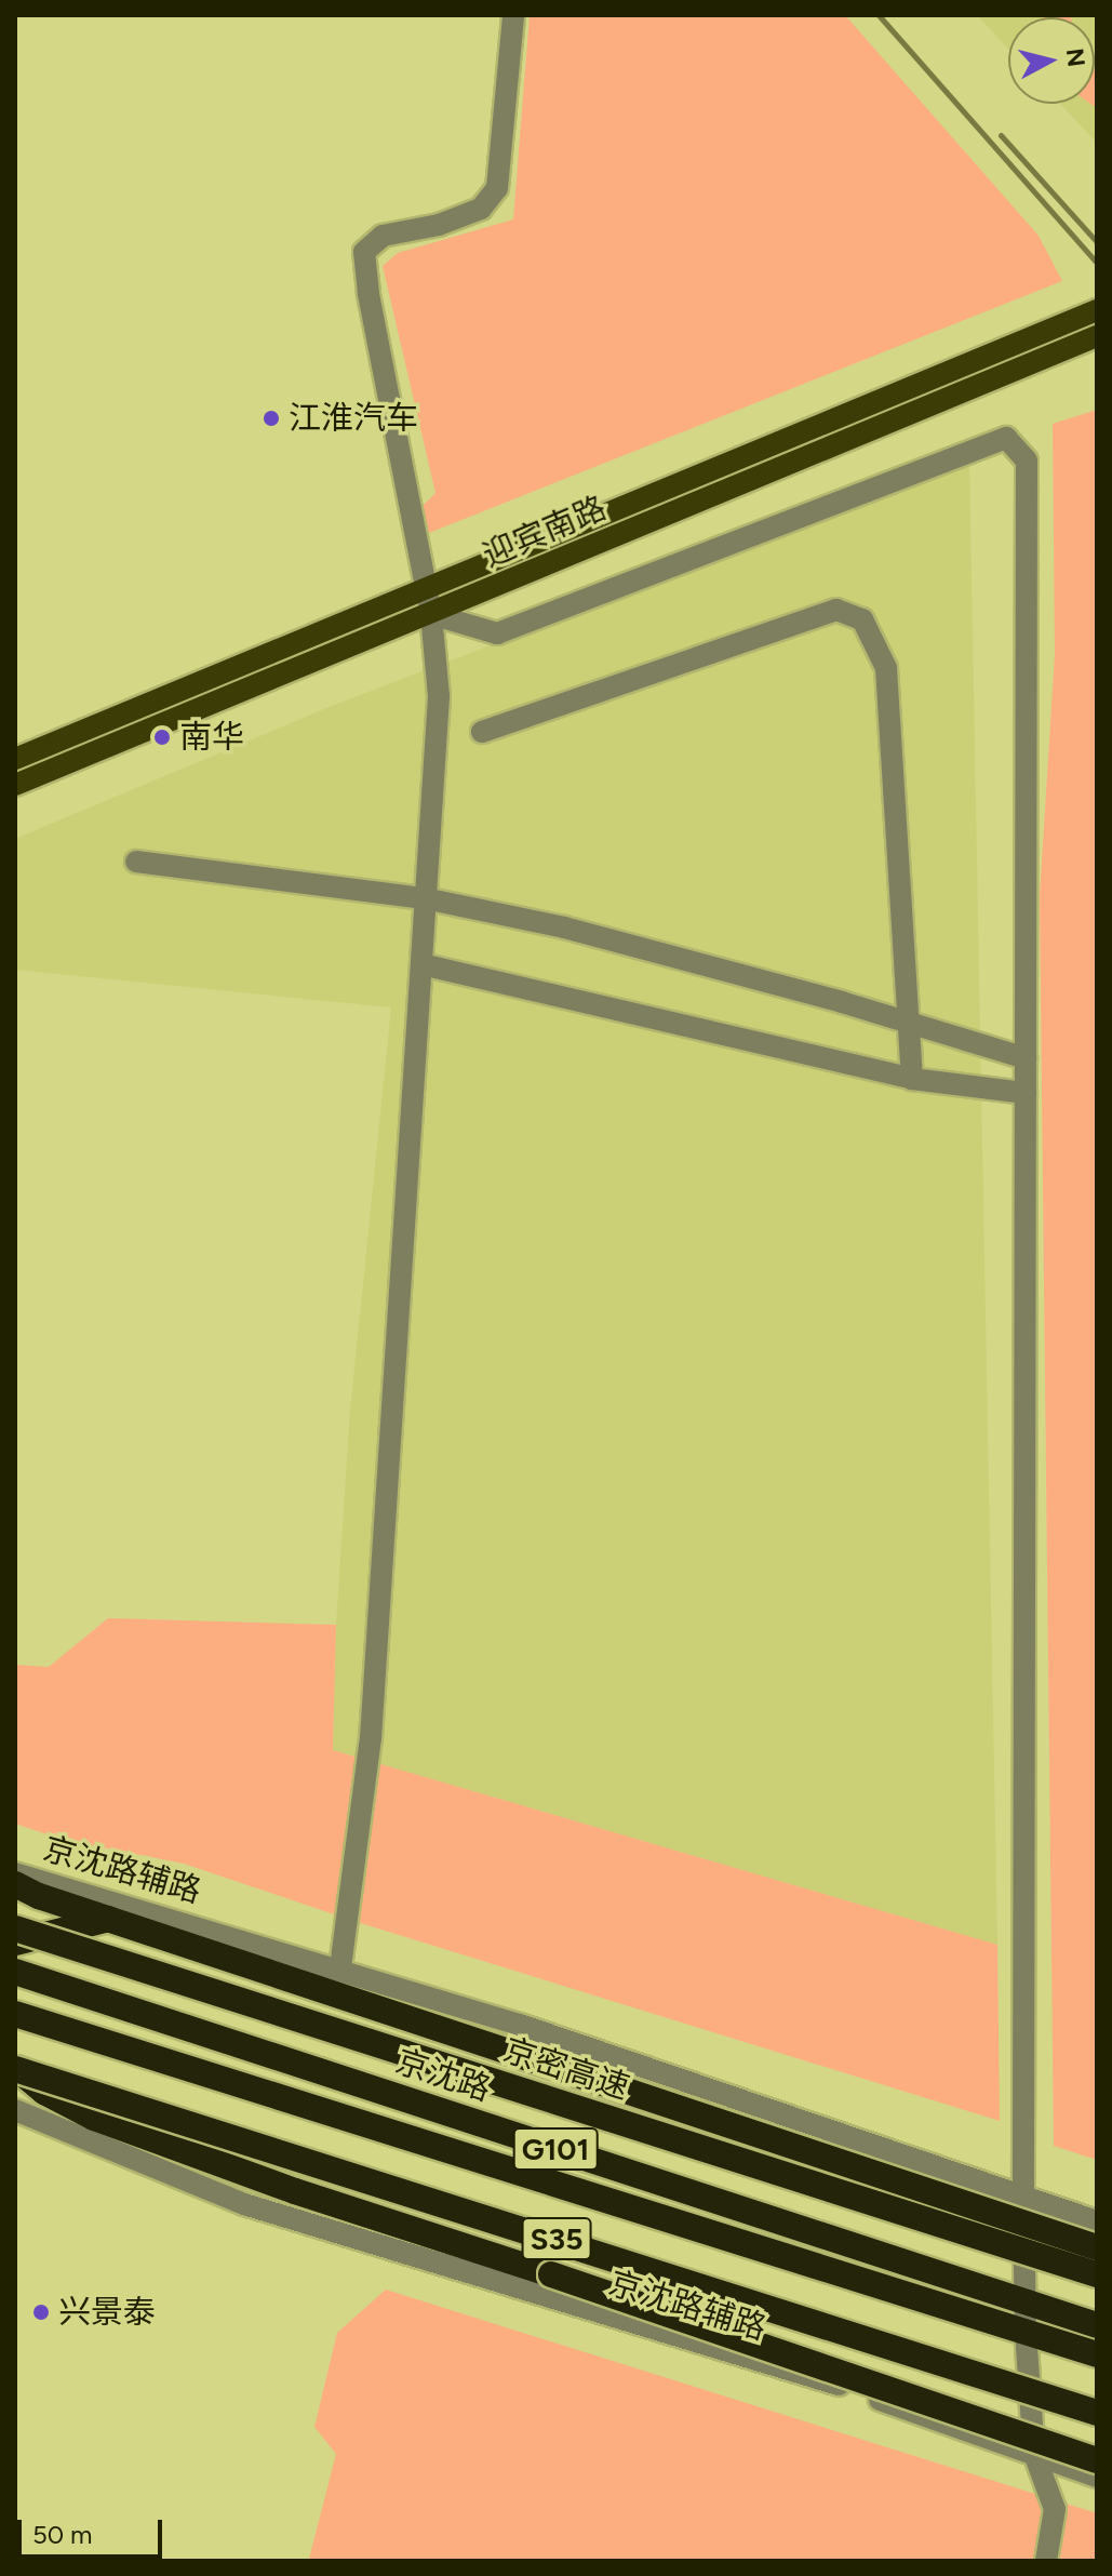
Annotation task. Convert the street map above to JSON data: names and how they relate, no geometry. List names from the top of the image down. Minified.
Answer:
{"streets":{"highway":["京密高速","京沈路","G101","S35"],"main road":["迎宾南路"],"street":["京沈路辅路"]},"places":["江淮汽车","南华","兴景泰"],"scale_bar":"50 m","north":"right"}
